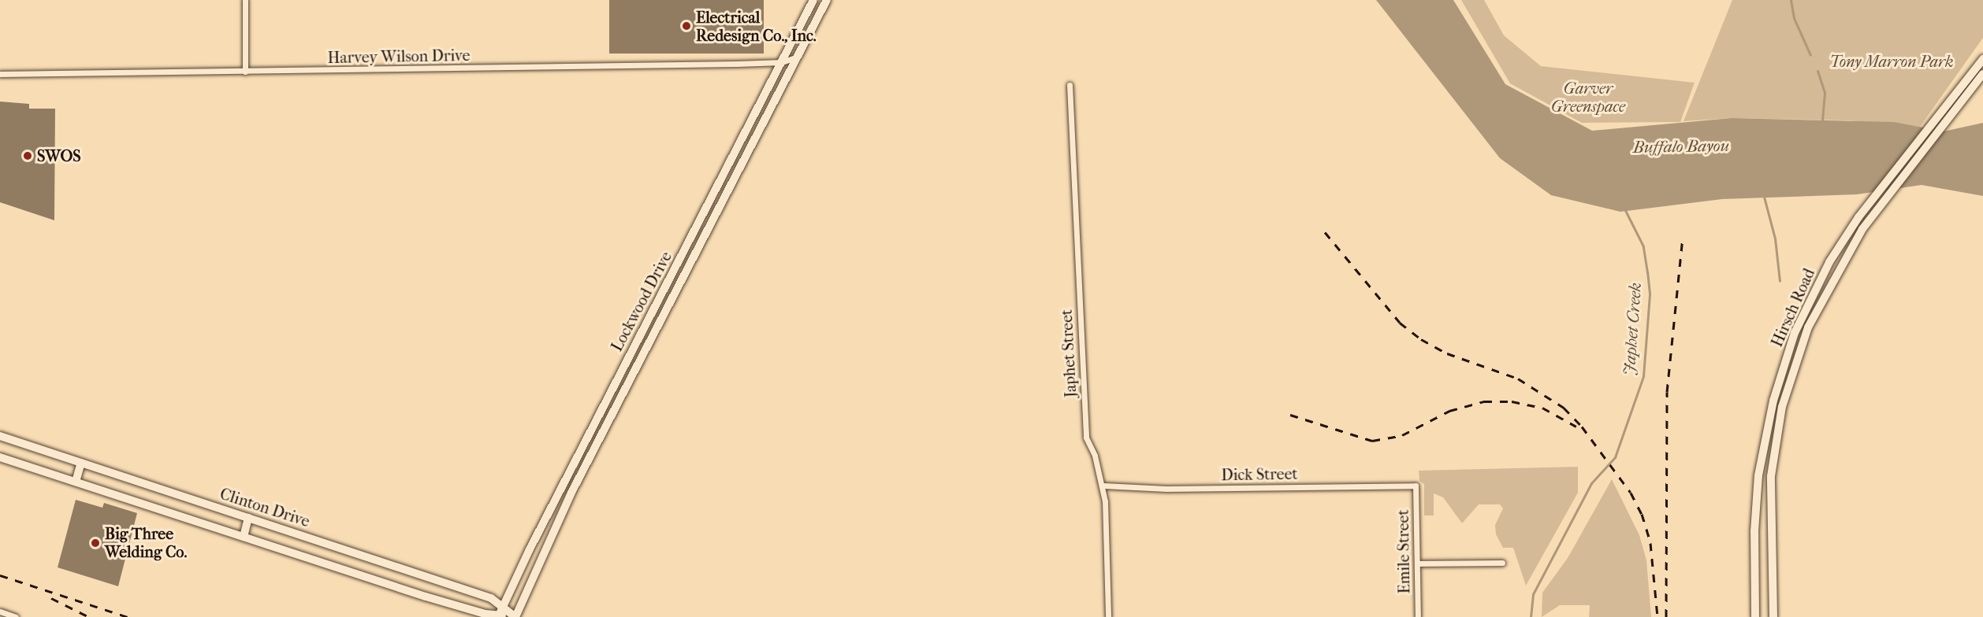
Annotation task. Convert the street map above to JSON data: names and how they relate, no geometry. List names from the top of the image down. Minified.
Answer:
{"streets":{"main road":["Lockwood Drive","Hirsch Road","Clinton Drive"],"street":["Harvey Wilson Drive","Japhet Street","Dick Street","Emile Street"]},"crossings":[["Harvey Wilson Drive","Lockwood Drive"],["Lockwood Drive","Clinton Drive"],["Japhet Street","Dick Street"],["Dick Street","Emile Street"]],"water":["Buffalo Bayou","Japhet Creek"],"parks":["Tony Marron Park","Garver Greenspace"],"places":["Electrical Redesign Co., Inc.","SWOS","Big Three Welding Co."]}
